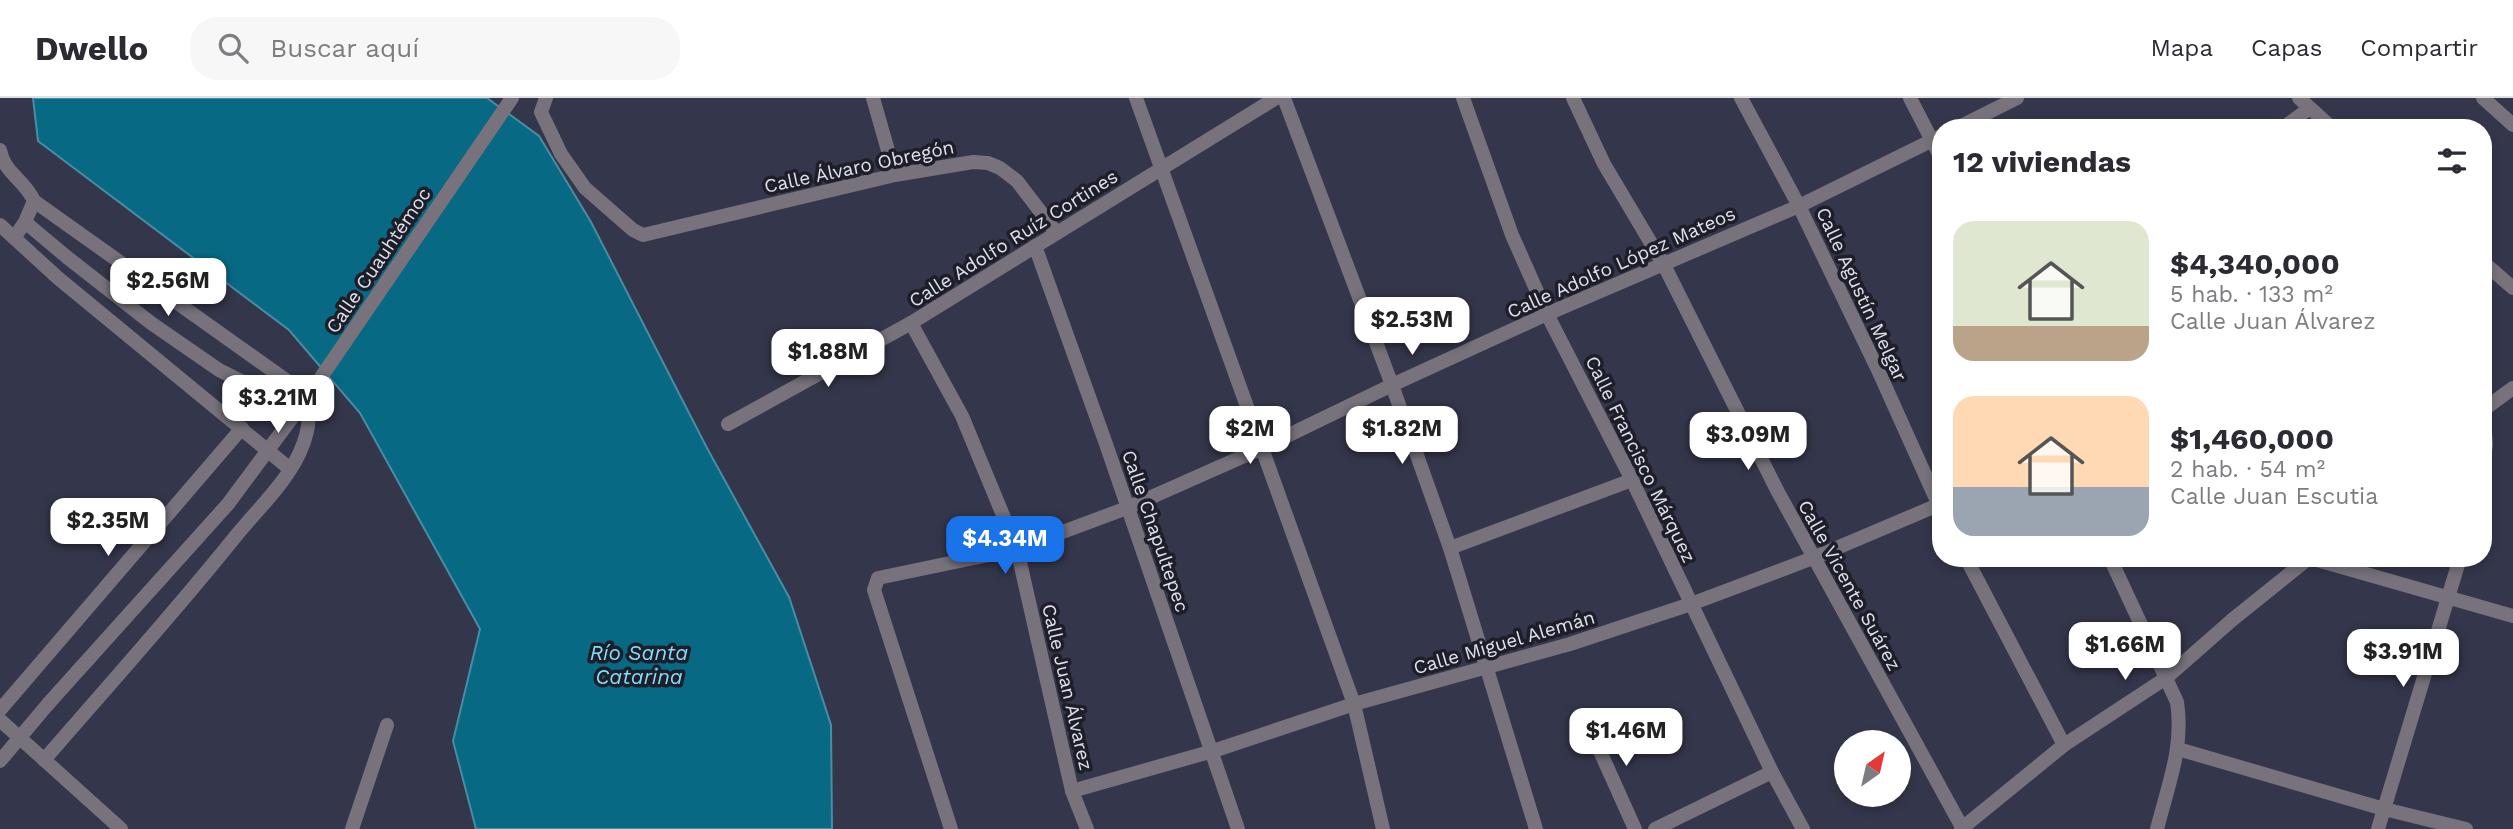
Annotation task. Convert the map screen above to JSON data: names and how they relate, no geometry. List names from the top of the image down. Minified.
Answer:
{"streets":{"street":["Calle Álvaro Obregón","Calle Adolfo Ruíz Cortines","Calle Cuauhtémoc","Calle Adolfo López Mateos","Calle Agustín Melgar","Calle Francisco Márquez","Calle Chapultepec","Calle Vicente Suárez","Calle Miguel Alemán","Calle Juan Álvarez"]},"crossings":[["Calle Álvaro Obregón","Calle Adolfo Ruíz Cortines"],["Calle Adolfo Ruíz Cortines","Calle Chapultepec"],["Calle Adolfo Ruíz Cortines","Calle Juan Álvarez"],["Calle Adolfo López Mateos","Calle Agustín Melgar"],["Calle Adolfo López Mateos","Calle Francisco Márquez"],["Calle Adolfo López Mateos","Calle Chapultepec"],["Calle Adolfo López Mateos","Calle Vicente Suárez"],["Calle Adolfo López Mateos","Calle Juan Álvarez"],["Calle Francisco Márquez","Calle Miguel Alemán"],["Calle Chapultepec","Calle Miguel Alemán"],["Calle Vicente Suárez","Calle Miguel Alemán"],["Calle Miguel Alemán","Calle Juan Álvarez"]],"water":["Río Santa Catarina"],"north":"top right","page":{"header":"Dwello","search":"Buscar aquí","nav":["Mapa","Capas","Compartir"],"heading":"12 viviendas","list":[{"name":"$4,340,000","note":"5 hab. · 133 m² · Calle Juan Álvarez"},{"name":"$1,460,000","note":"2 hab. · 54 m² · Calle Juan Escutia"}],"price":["$2.56M","$2.53M","$1.88M","$3.21M","$2M","$1.82M","$3.09M","$2.35M","$4.34M","$1.66M","$3.91M","$1.46M"]}}
